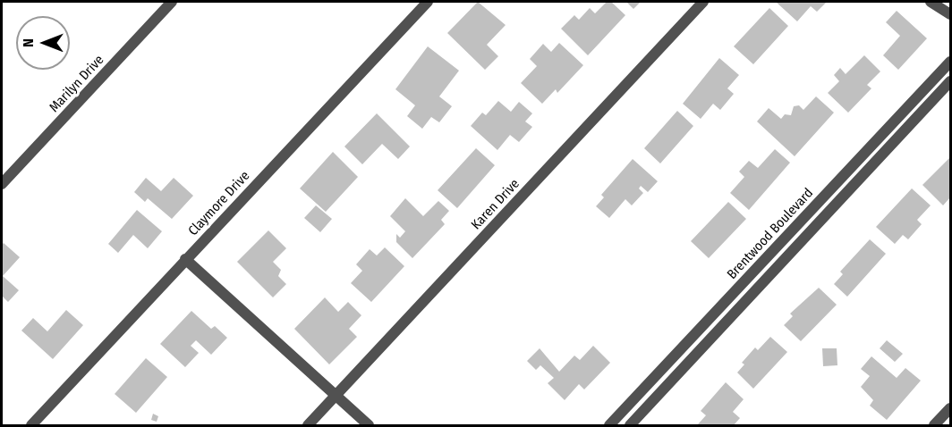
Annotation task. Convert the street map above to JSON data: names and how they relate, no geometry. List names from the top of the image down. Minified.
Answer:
{"streets":{"street":["Marilyn Drive","Claymore Drive","Karen Drive","Brentwood Boulevard"]},"north":"left"}
